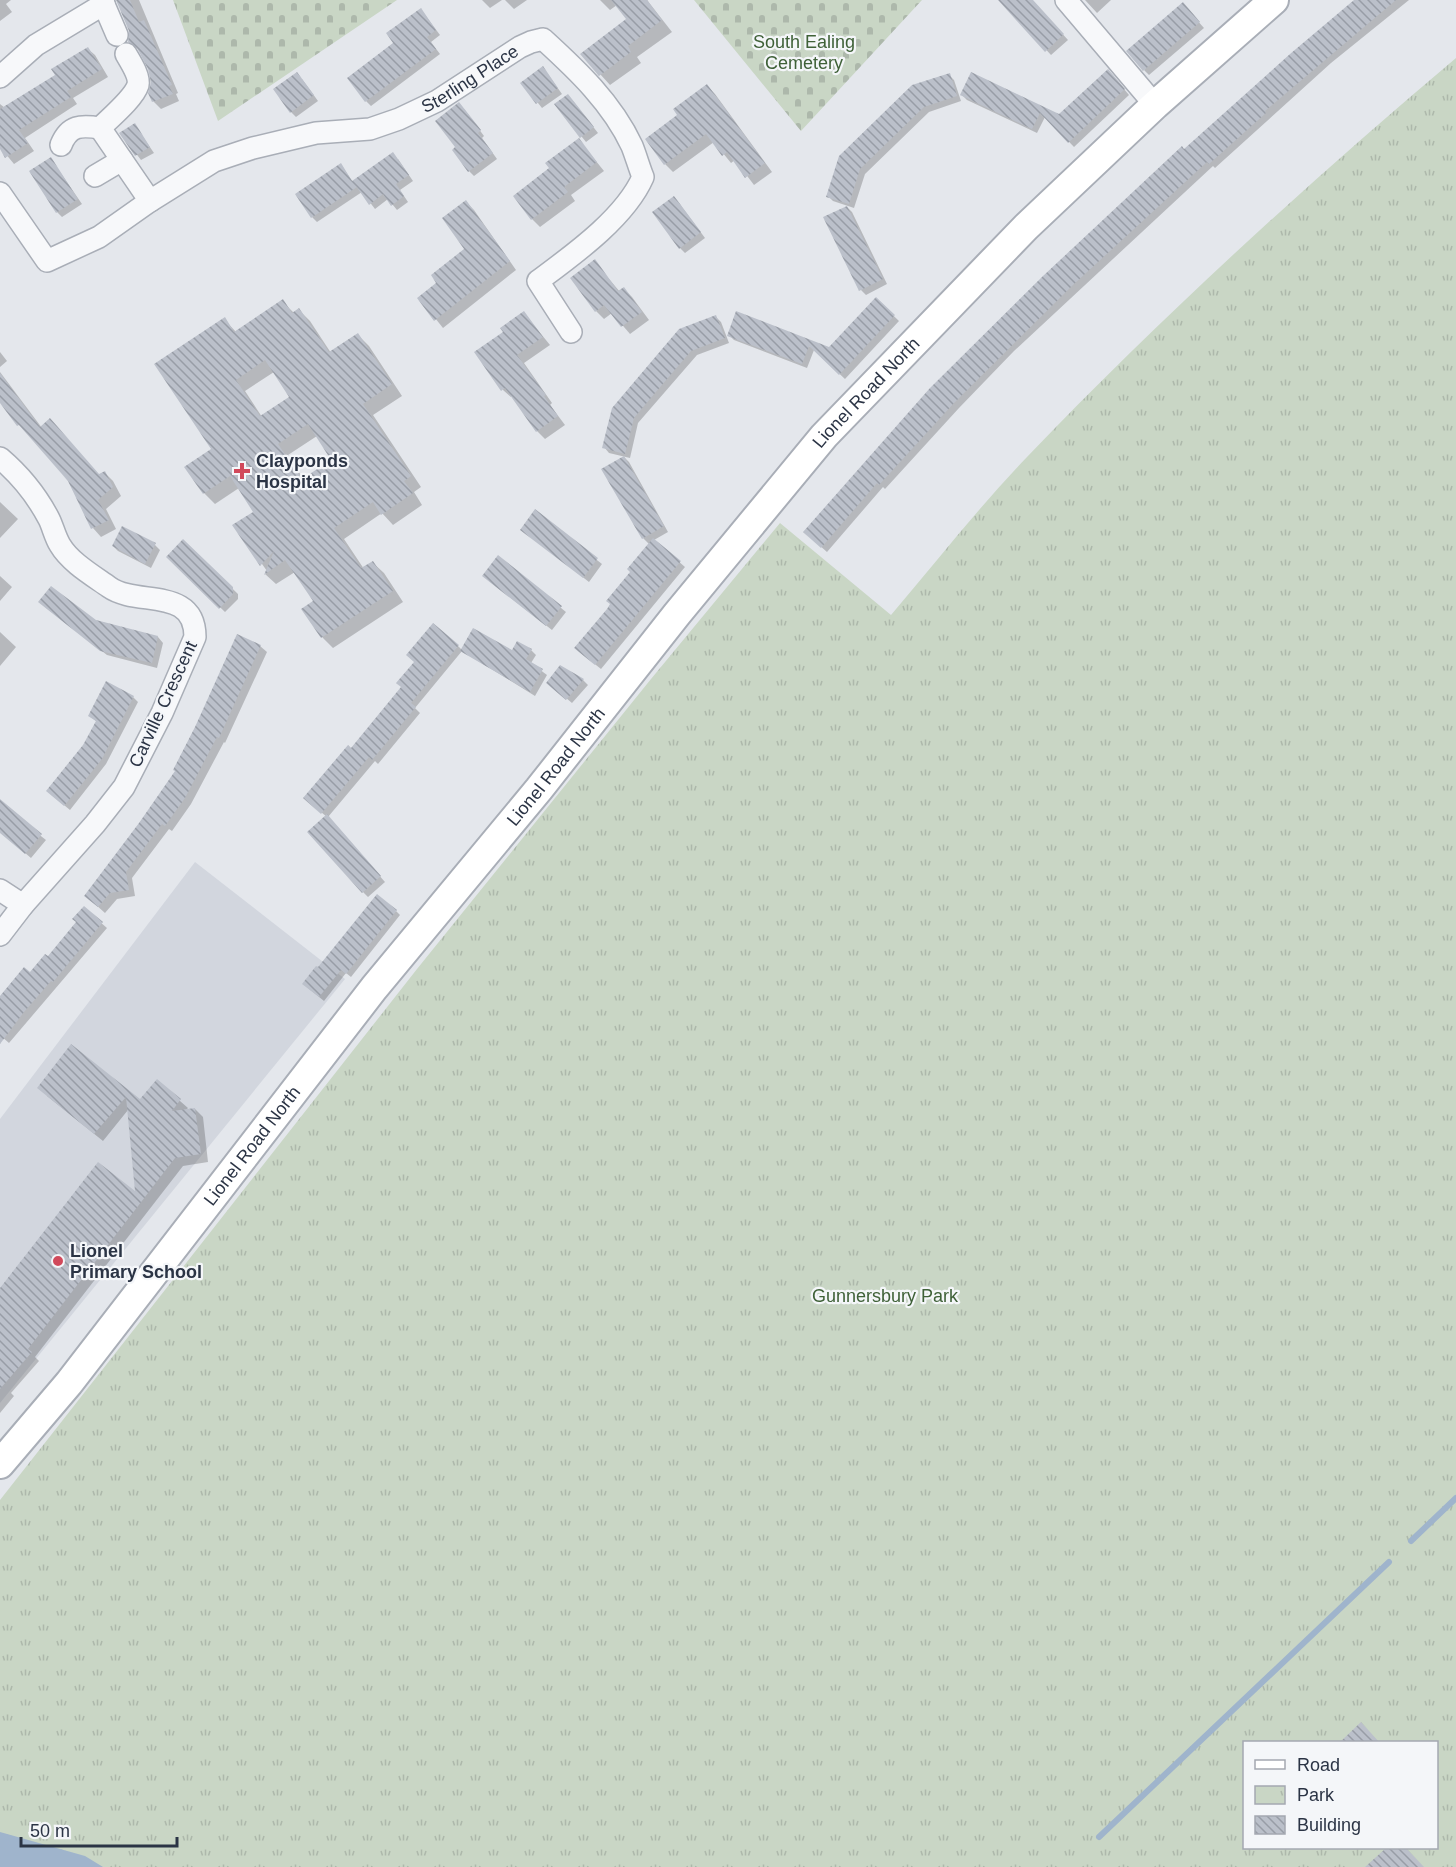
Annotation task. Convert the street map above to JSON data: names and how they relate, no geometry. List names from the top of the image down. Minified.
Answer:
{"streets":{"street":["Sterling Place","Lionel Road North","Carville Crescent"]},"parks":["South Ealing Cemetery","Gunnersbury Park"],"places":{"health":["Clayponds Hospital"],"other":["Lionel Primary School"]},"legend":["Road","Park","Building"],"scale_bar":"50 m"}
